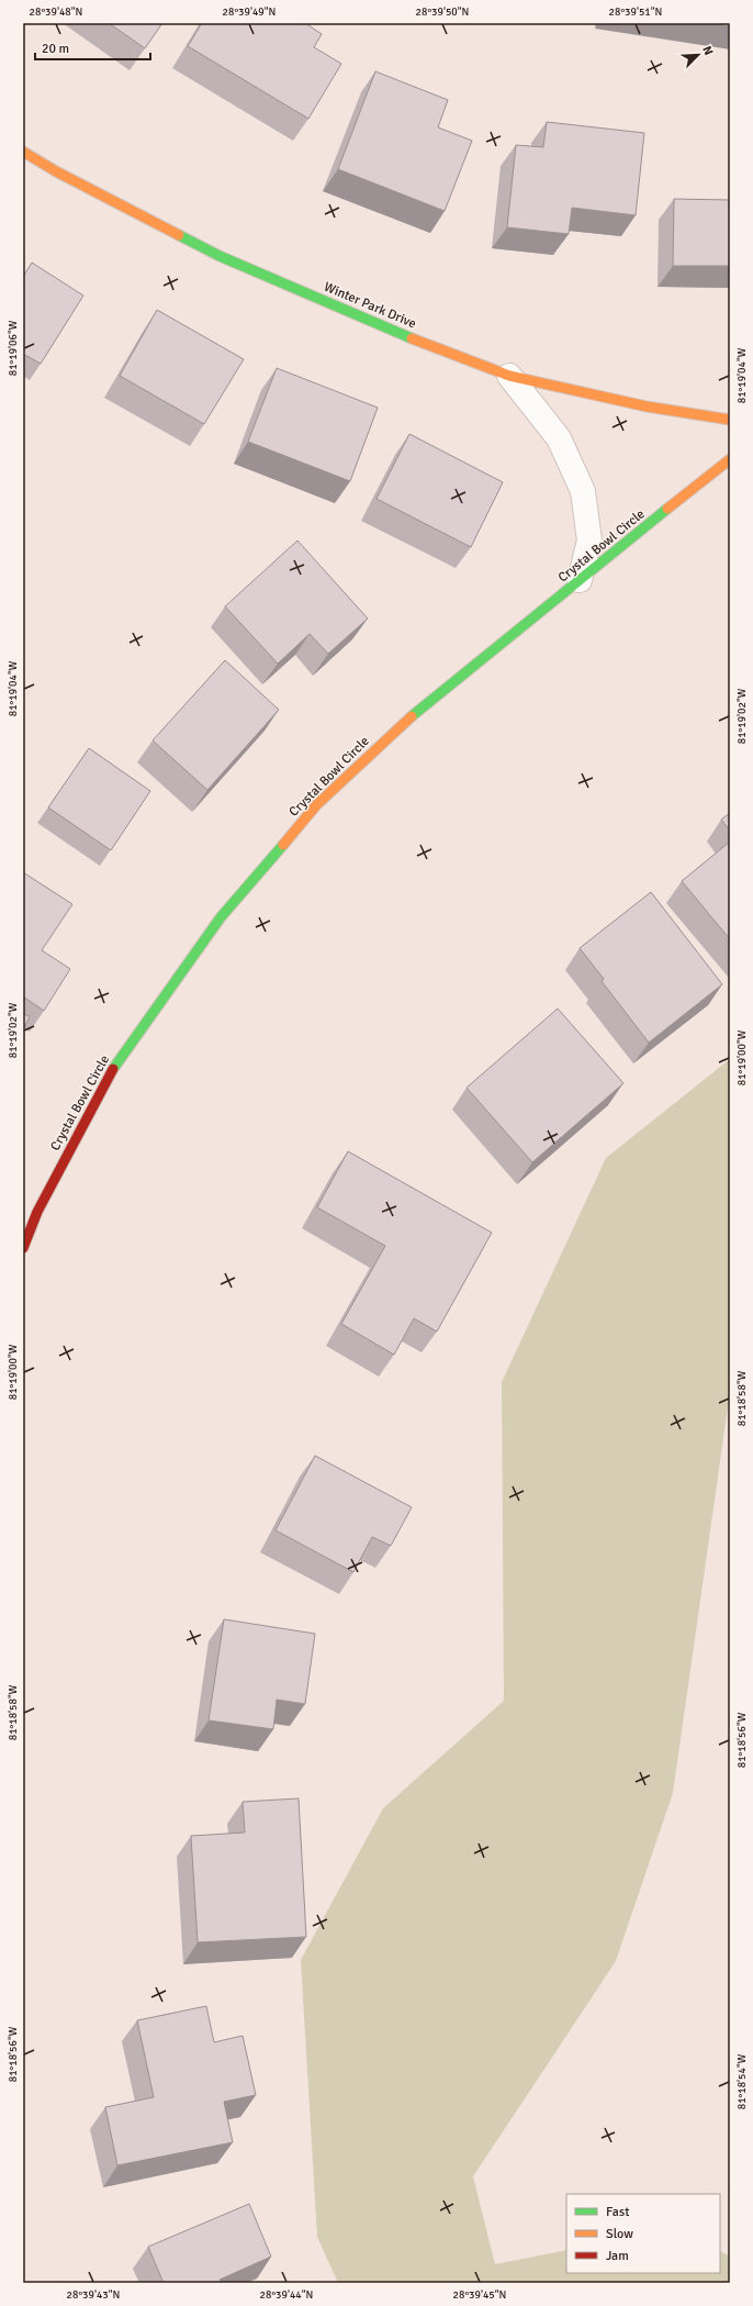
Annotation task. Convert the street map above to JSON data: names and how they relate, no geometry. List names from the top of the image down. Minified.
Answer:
{"streets":{"street":["Winter Park Drive","Crystal Bowl Circle"]},"legend":["Fast","Slow","Jam"],"scale_bar":"20 m","north":"top right","coordinates":["28°39'48\"N","28°39'49\"N","28°39'50\"N","28°39'51\"N","81°19'06\"W","81°19'04\"W","81°19'02\"W","81°19'00\"W","81°18'58\"W","81°18'56\"W","81°18'54\"W","28°39'43\"N","28°39'44\"N","28°39'45\"N"]}
